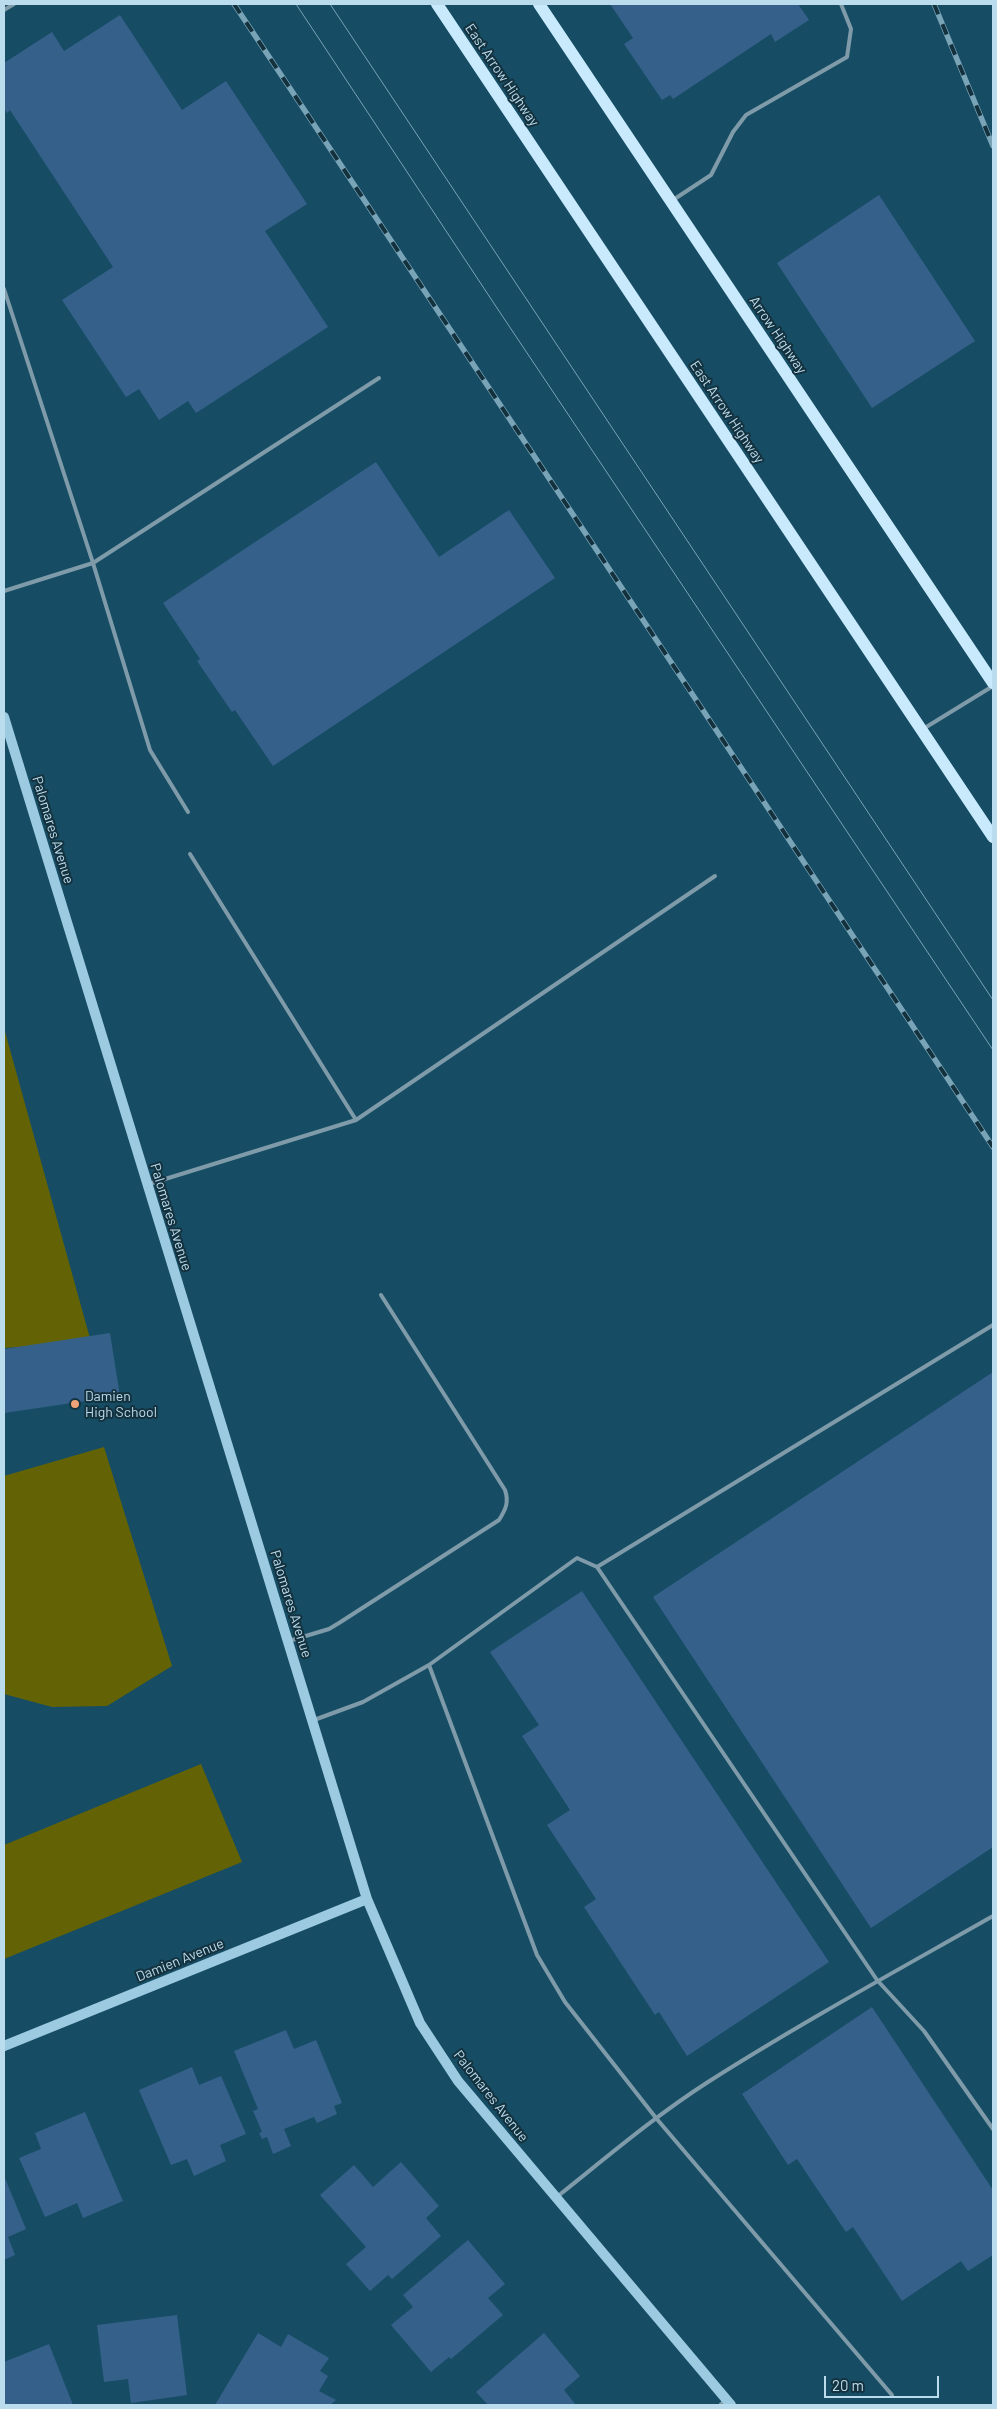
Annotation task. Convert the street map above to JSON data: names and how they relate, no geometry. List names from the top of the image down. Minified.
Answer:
{"streets":{"main road":["East Arrow Highway","Arrow Highway"],"street":["Palomares Avenue","Damien Avenue"]},"crossings":[["Palomares Avenue","Damien Avenue"]],"places":["Damien High School"],"scale_bar":"20 m"}
